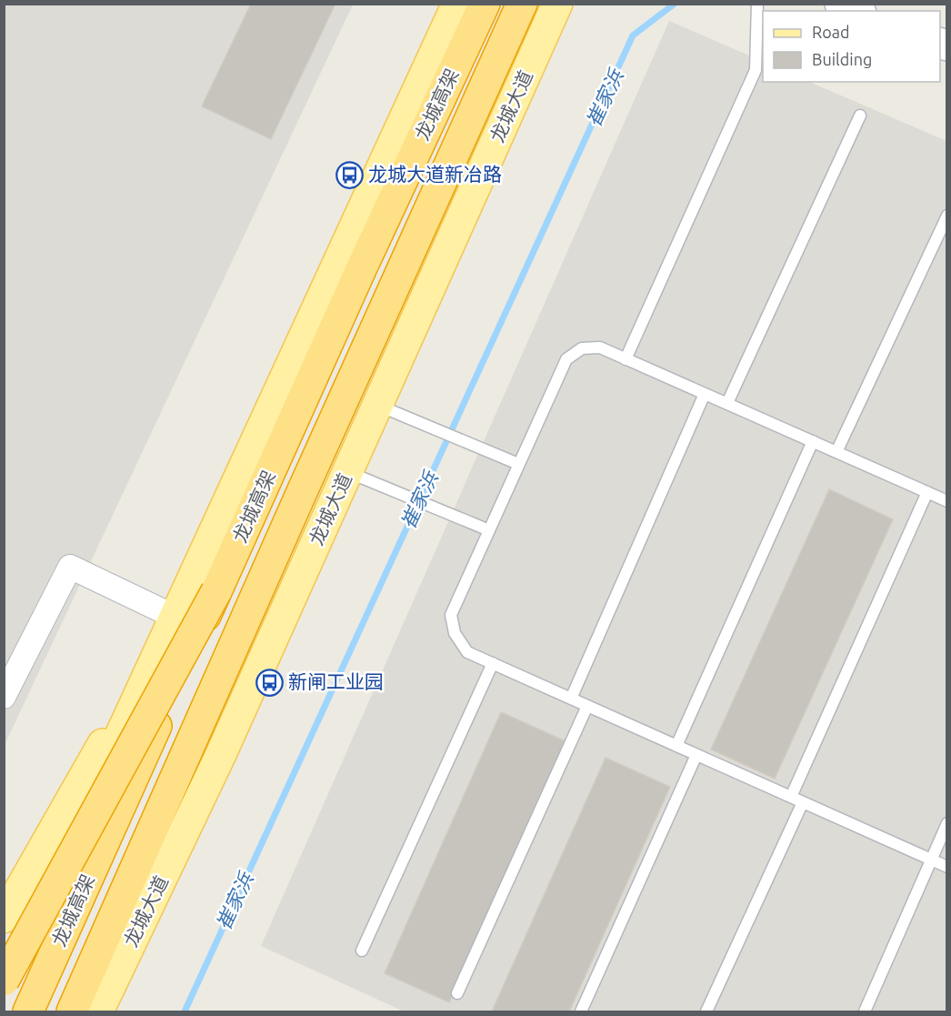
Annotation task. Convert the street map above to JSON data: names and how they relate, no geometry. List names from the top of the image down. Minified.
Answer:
{"streets":{"highway":["龙城高架"],"main road":["龙城大道"]},"water":["崔家浜"],"places":{"bus stop":["龙城大道新冶路","新闸工业园"]},"legend":["Road","Building"]}
